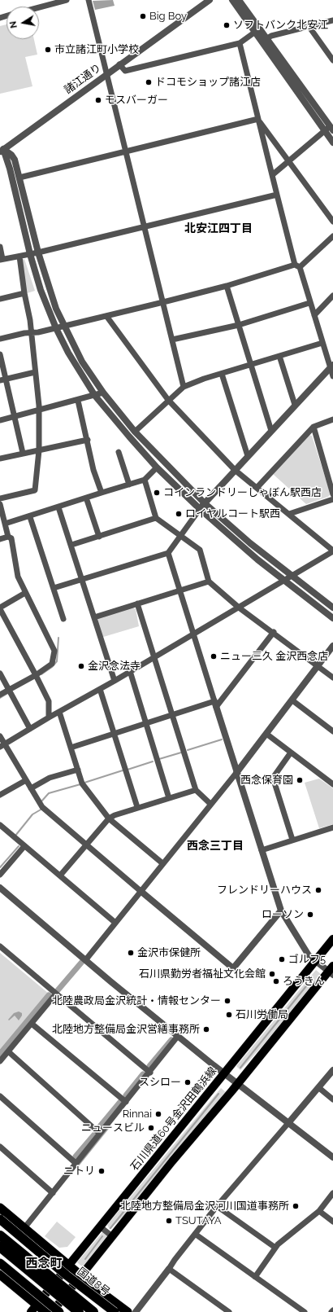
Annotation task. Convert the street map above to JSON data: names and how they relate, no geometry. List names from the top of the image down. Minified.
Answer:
{"streets":{"highway":["国道8号"],"main road":["石川県道60号金沢田鶴浜線"],"street":["諸江通り"]},"districts":["北安江四丁目","西念三丁目","西念町"],"places":["Big Boy","ソフトバンク北安江","市立諸江町小学校","ドコモショップ諸江店","モスバーガー","コインランドリーしゃぼん駅西店","ロイヤルコート駅西","ニュー三久 金沢西念店","金沢念法寺","西念保育園","フレンドリーハウス","ローソン","金沢市保健所","ゴルフ5","石川県勤労者福祉文化会館","ろうきん","北陸農政局金沢統計・情報センター","石川労働局","北陸地方整備局金沢営繕事務所","スシロー","Rinnai","ニュースビル","ニトリ","北陸地方整備局金沢河川国道事務所","TSUTAYA"],"north":"left"}
